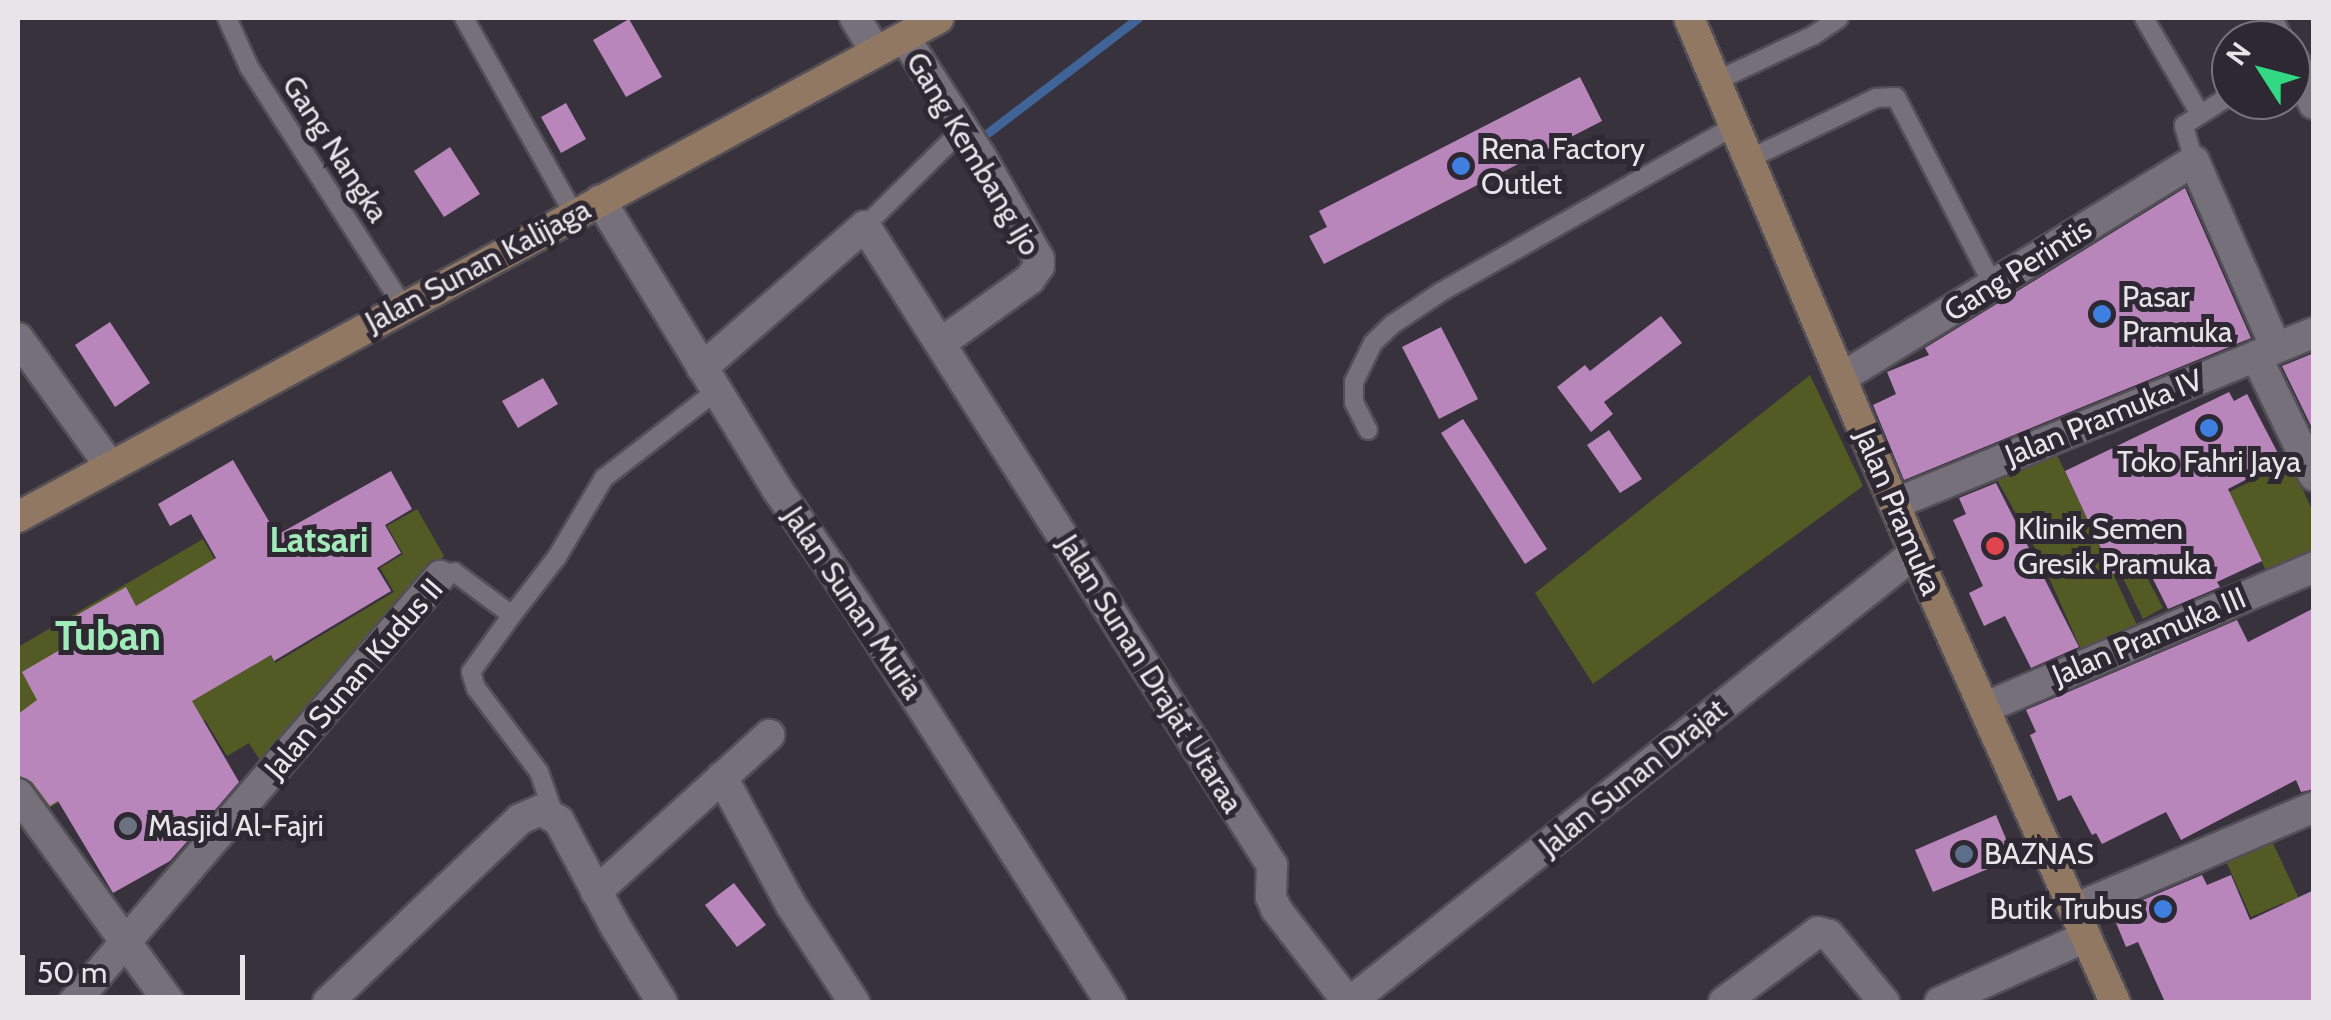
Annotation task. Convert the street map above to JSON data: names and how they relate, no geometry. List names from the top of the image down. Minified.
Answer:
{"streets":{"main road":["Jalan Sunan Kalijaga","Jalan Pramuka"],"street":["Gang Kembang Ijo","Gang Perintis","Jalan Pramuka IV","Jalan Sunan Muria","Jalan Pramuka III","Jalan Sunan Drajat Utaraa","Jalan Sunan Kudus II","Jalan Sunan Drajat"],"lane":["Gang Nangka"]},"crossings":[["Gang Nangka","Jalan Sunan Kalijaga"],["Gang Kembang Ijo","Jalan Sunan Kalijaga"],["Gang Kembang Ijo","Jalan Sunan Drajat Utaraa"],["Jalan Sunan Kalijaga","Jalan Sunan Muria"],["Gang Perintis","Jalan Pramuka"],["Jalan Pramuka IV","Jalan Pramuka"],["Jalan Pramuka","Jalan Pramuka III"],["Jalan Pramuka","Jalan Sunan Drajat"],["Jalan Sunan Drajat Utaraa","Jalan Sunan Drajat"]],"districts":["Latsari","Tuban"],"places":["Rena Factory Outlet","Pasar Pramuka","Toko Fahri Jaya","Klinik Semen Gresik Pramuka","Masjid Al-Fajri","BAZNAS","Butik Trubus"],"scale_bar":"50 m","north":"top left"}
